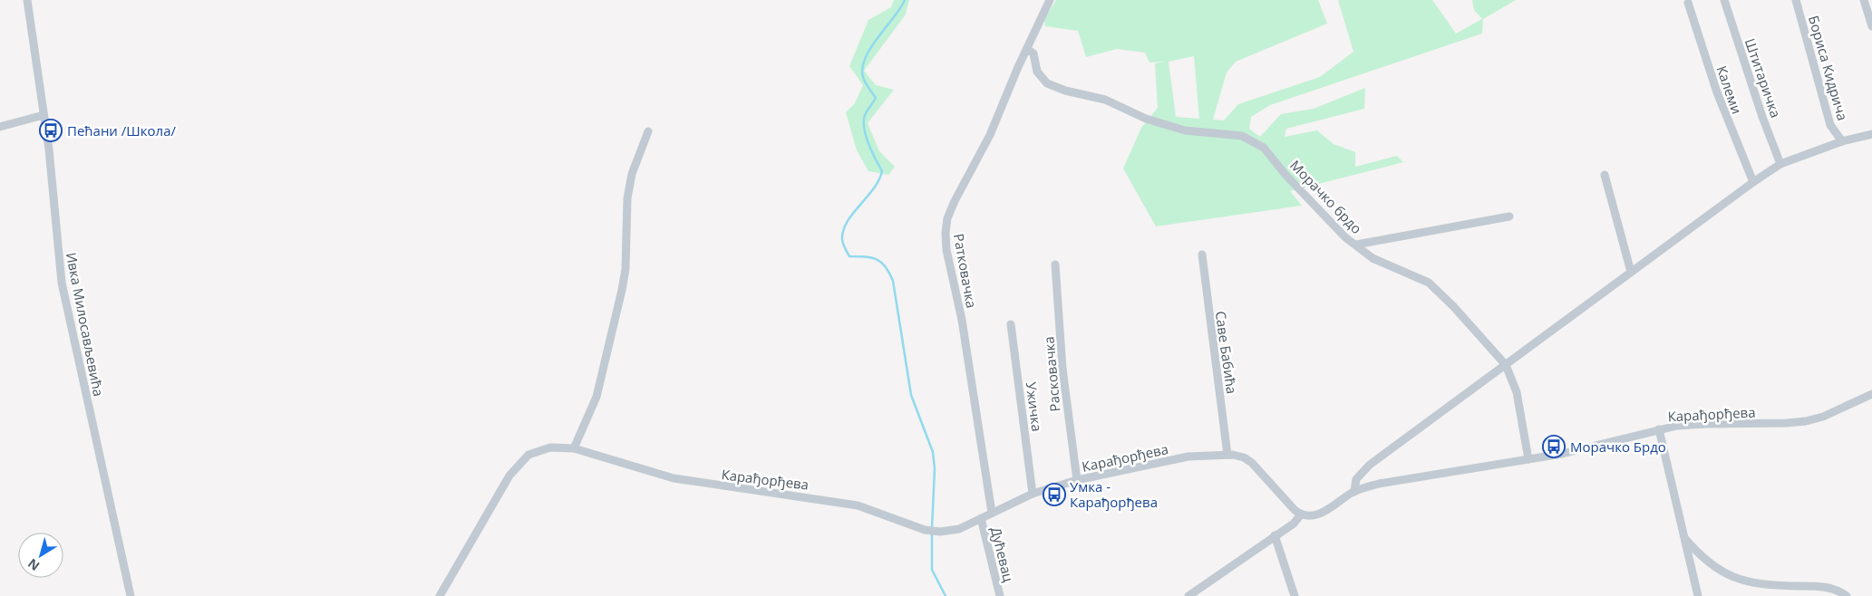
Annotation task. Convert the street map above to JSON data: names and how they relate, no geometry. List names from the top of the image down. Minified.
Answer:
{"streets":{"street":["Бориса Кидрича","Штитаричка","Калеми","Морачко брдо","Ратковачка","Ивка Милосављевића","Саве Бабића","Расковачка","Ужичка","Карађорђева","Дућевац"]},"crossings":[["Морачко брдо","Ратковачка"],["Морачко брдо","Карађорђева"],["Ратковачка","Карађорђева"],["Саве Бабића","Карађорђева"],["Расковачка","Карађорђева"],["Ужичка","Карађорђева"],["Карађорђева","Дућевац"]],"places":{"bus stop":["Пећани /Школа/","Морачко Брдо","Умка - Карађорђева"]},"north":"bottom left"}
